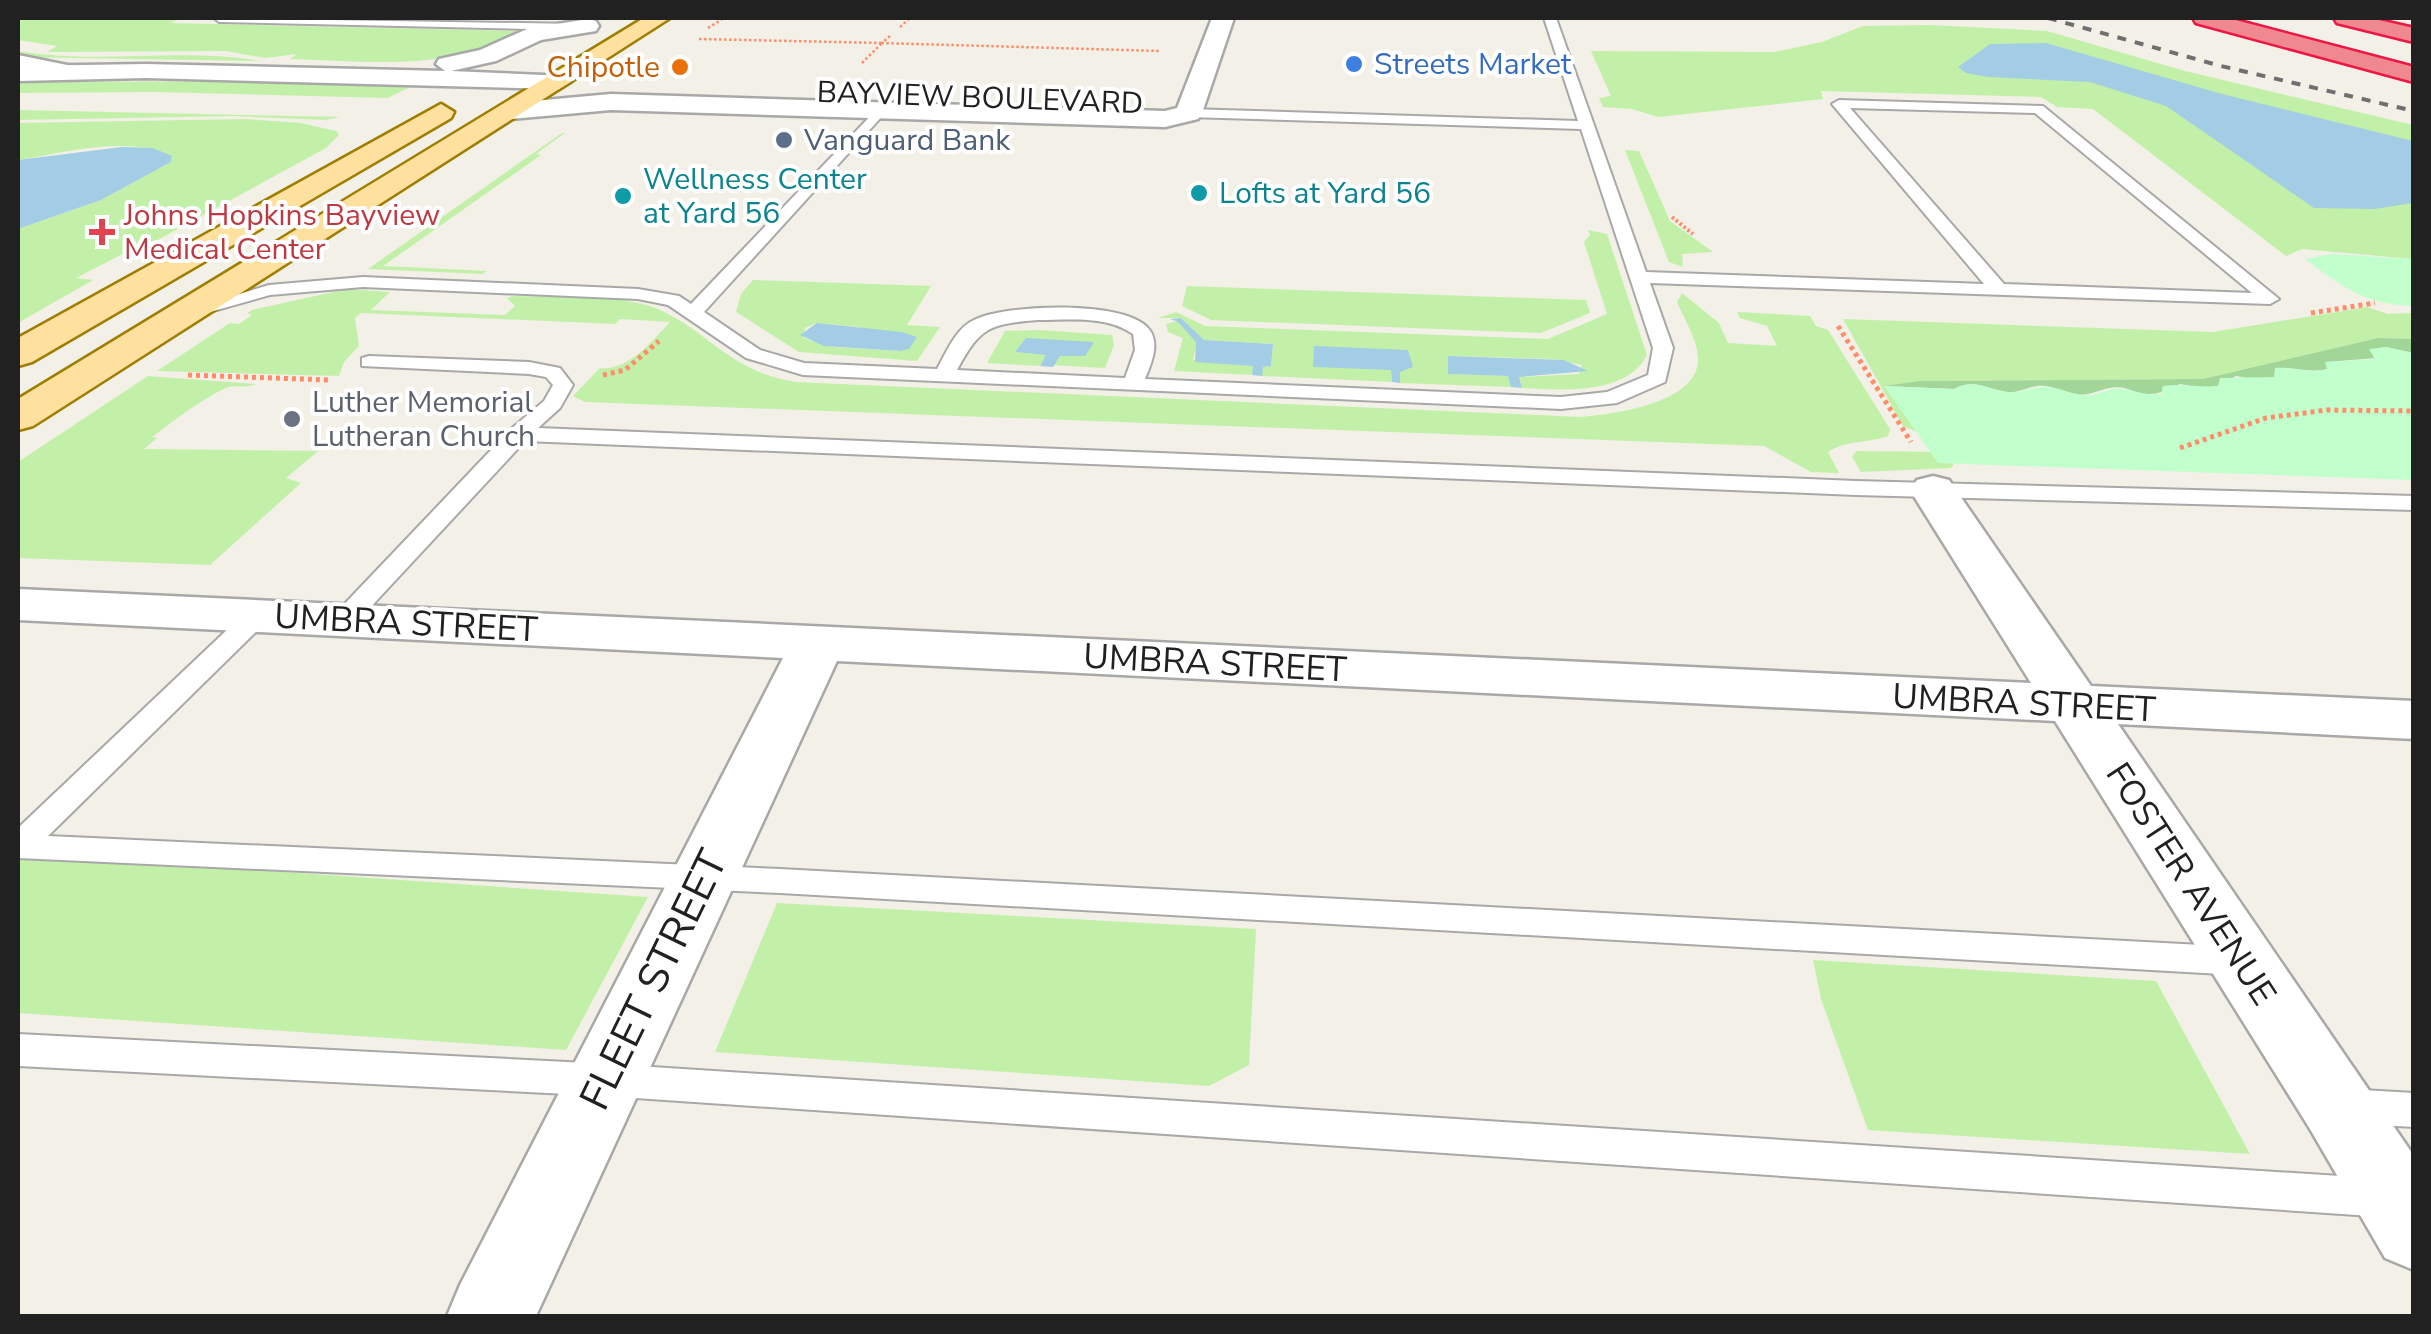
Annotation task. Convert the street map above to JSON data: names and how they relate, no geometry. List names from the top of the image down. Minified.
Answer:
{"streets":{"street":["BAYVIEW BOULEVARD","UMBRA STREET","FOSTER AVENUE","FLEET STREET"]},"crossings":[["UMBRA STREET","FOSTER AVENUE"],["UMBRA STREET","FLEET STREET"]],"places":{"other":["Streets Market","Chipotle","Vanguard Bank","Lofts at Yard 56","Wellness Center at Yard 56","Luther Memorial Lutheran Church"],"health":["Johns Hopkins Bayview Medical Center"]}}
